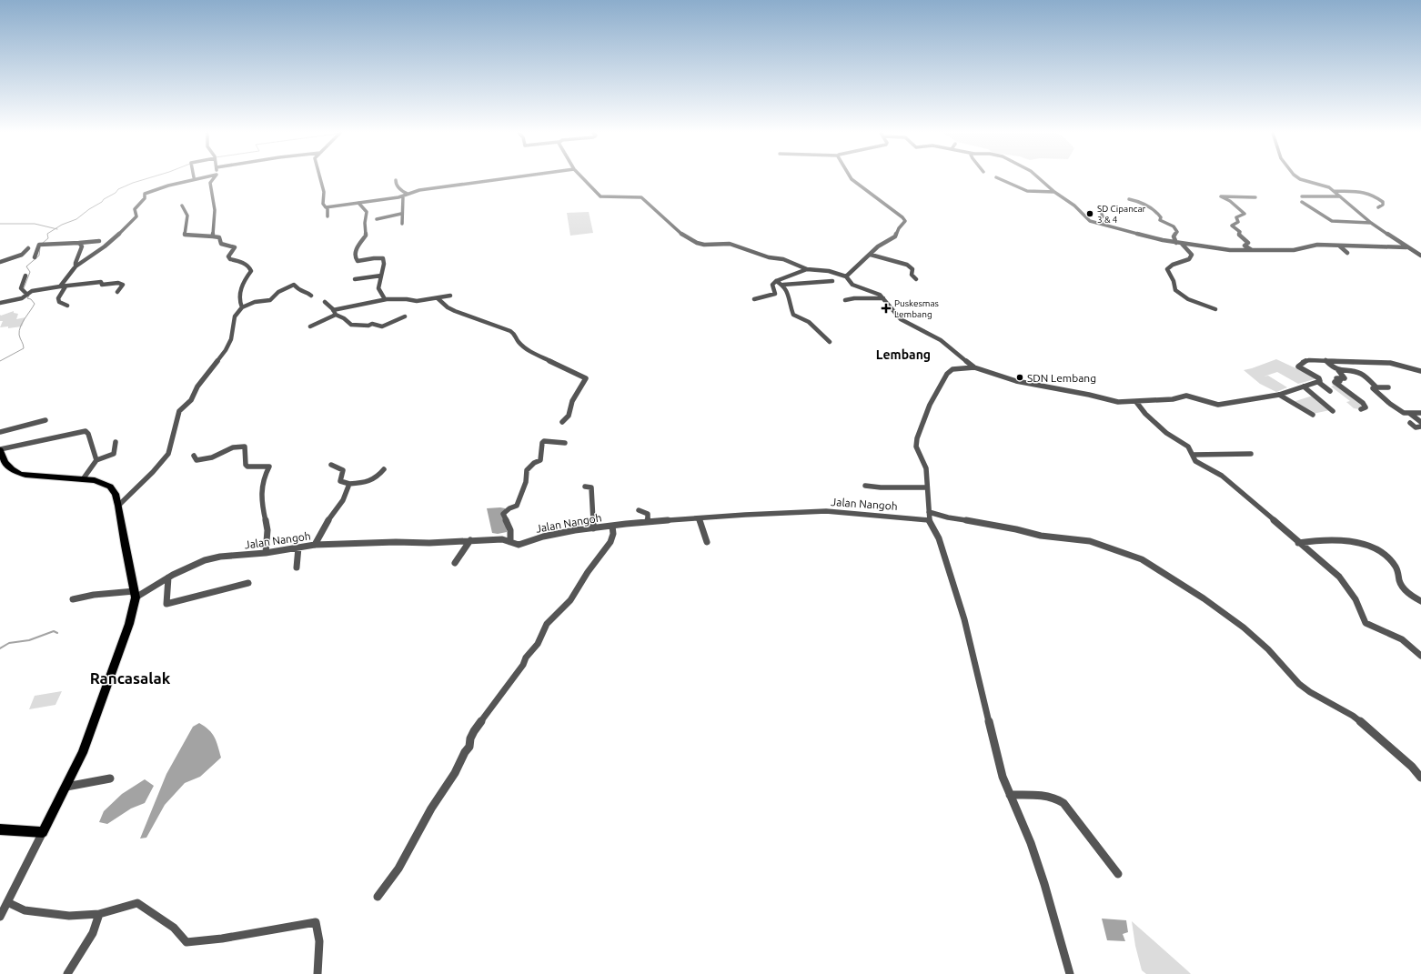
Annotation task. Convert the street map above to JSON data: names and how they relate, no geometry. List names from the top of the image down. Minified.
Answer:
{"streets":{"street":["Jalan Nangoh"]},"districts":["Lembang","Rancasalak"],"places":{"other":["SD Cipancar 3 & 4","SDN Lembang"],"health":["Puskesmas Lembang"]}}
